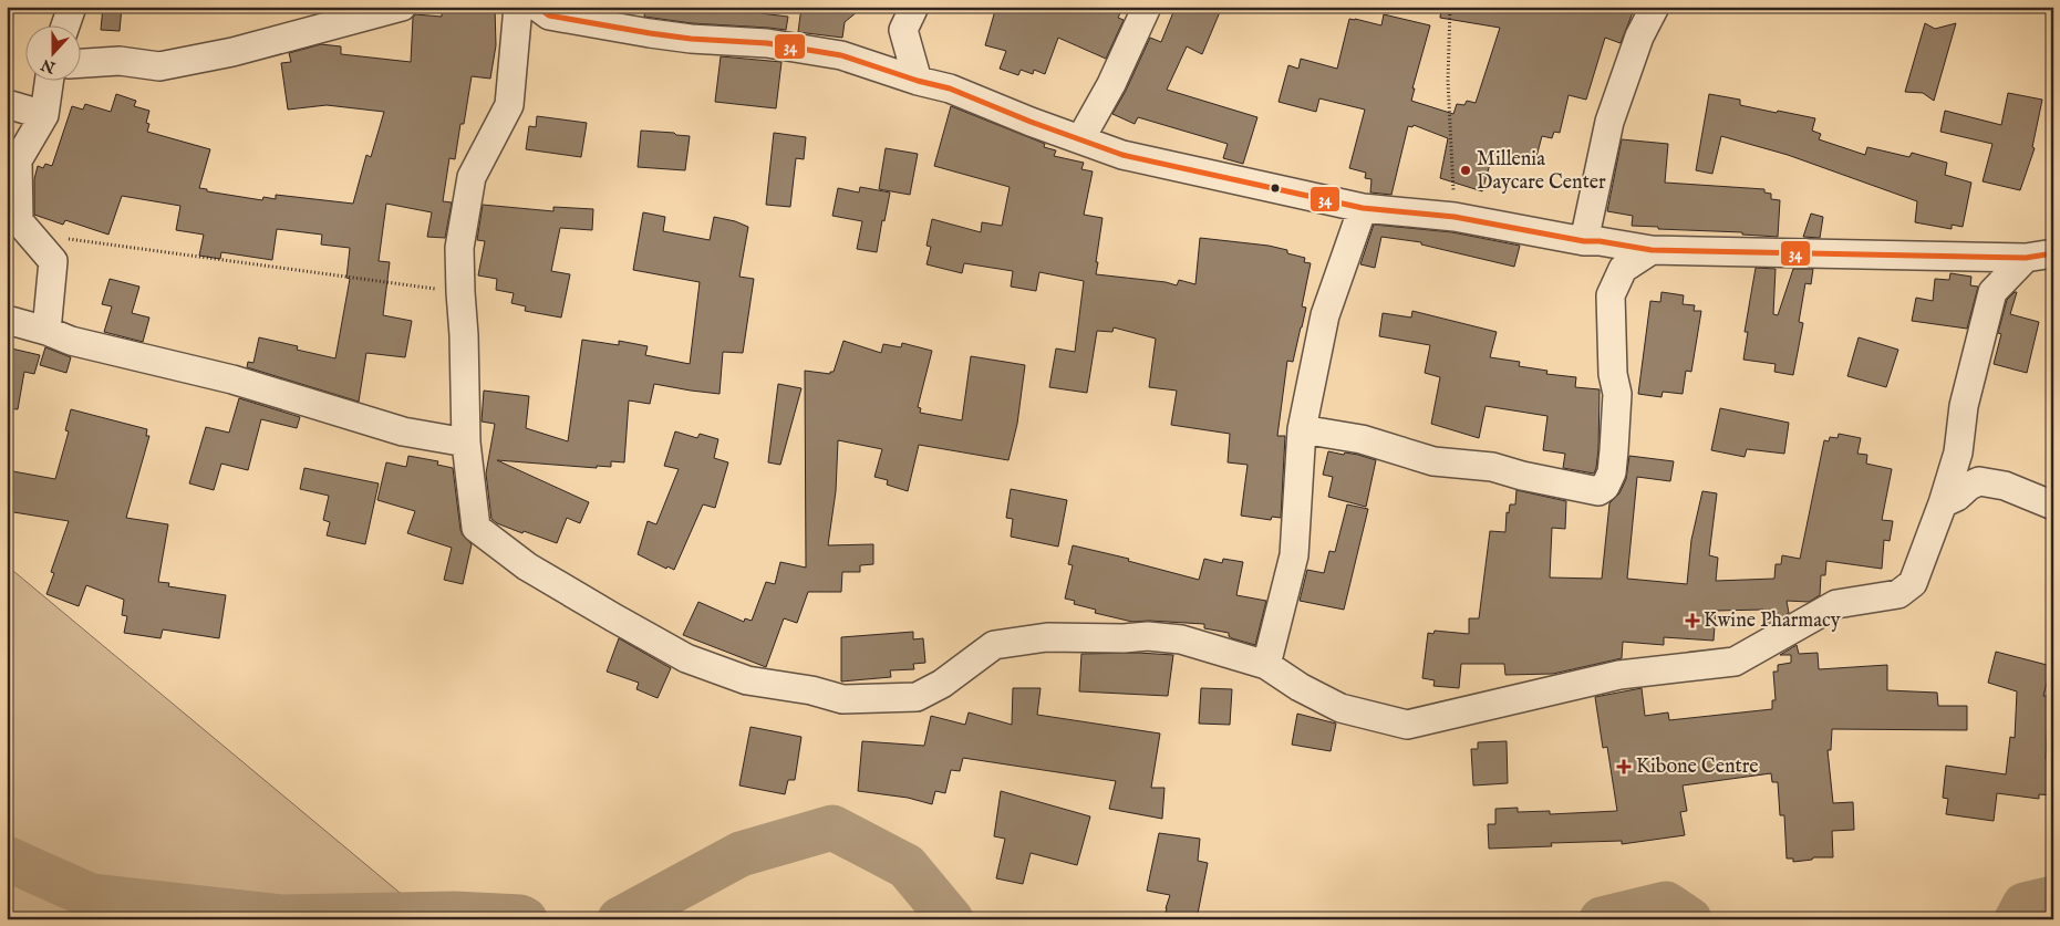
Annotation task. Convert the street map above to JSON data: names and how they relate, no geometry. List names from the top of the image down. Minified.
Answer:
{"places":{"other":["Millenia Daycare Center"],"health":["Kwine Pharmacy","Kibone Centre"]},"lines":["transit line 34"],"north":"bottom"}
